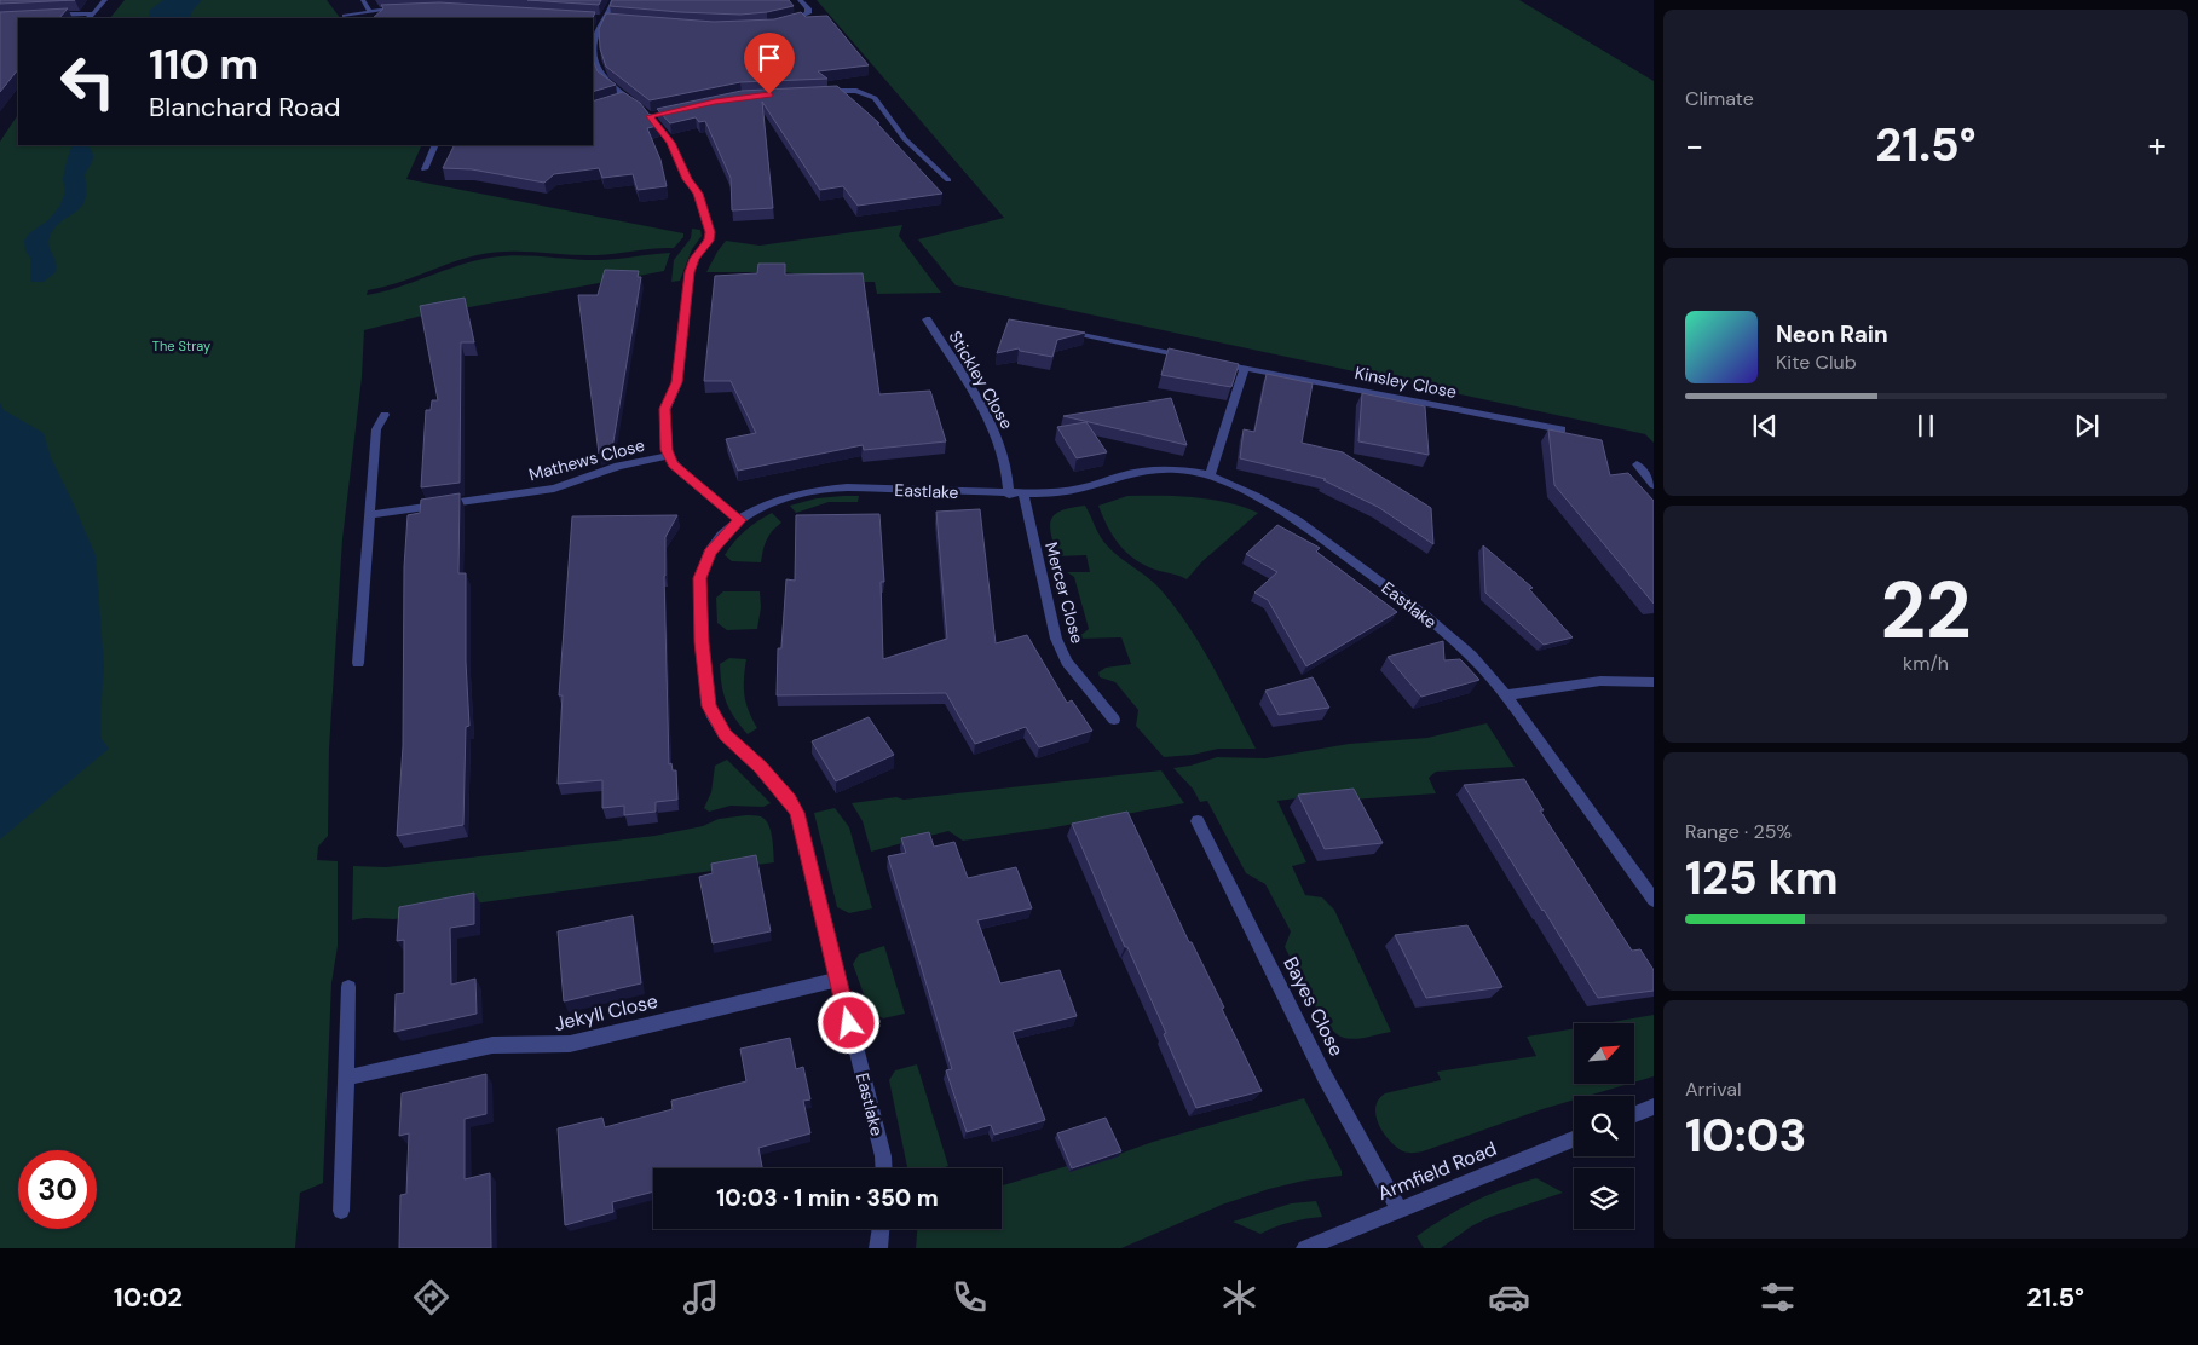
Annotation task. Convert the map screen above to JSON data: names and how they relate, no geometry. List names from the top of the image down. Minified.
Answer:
{"streets":{"street":["Stickley Close","Kinsley Close","Mathews Close","Eastlake","Mercer Close","Bayes Close","Jekyll Close","Armfield Road"]},"crossings":[["Stickley Close","Eastlake"],["Eastlake","Mercer Close"],["Eastlake","Jekyll Close"],["Bayes Close","Armfield Road"]],"parks":["The Stray"],"north":"top right","page":{"tile":["Climate",["22","km/h"],["Range · 25%","125 km"],["Arrival","10:03"]],"turn":["110 m","Blanchard Road"],"heat":["−","21.5°","+"],"song":["Neon Rain","Kite Club"],"limit":"30","trip":"10:03 · 1 min · 350 m","tabs":["10:02","21.5°"]}}
